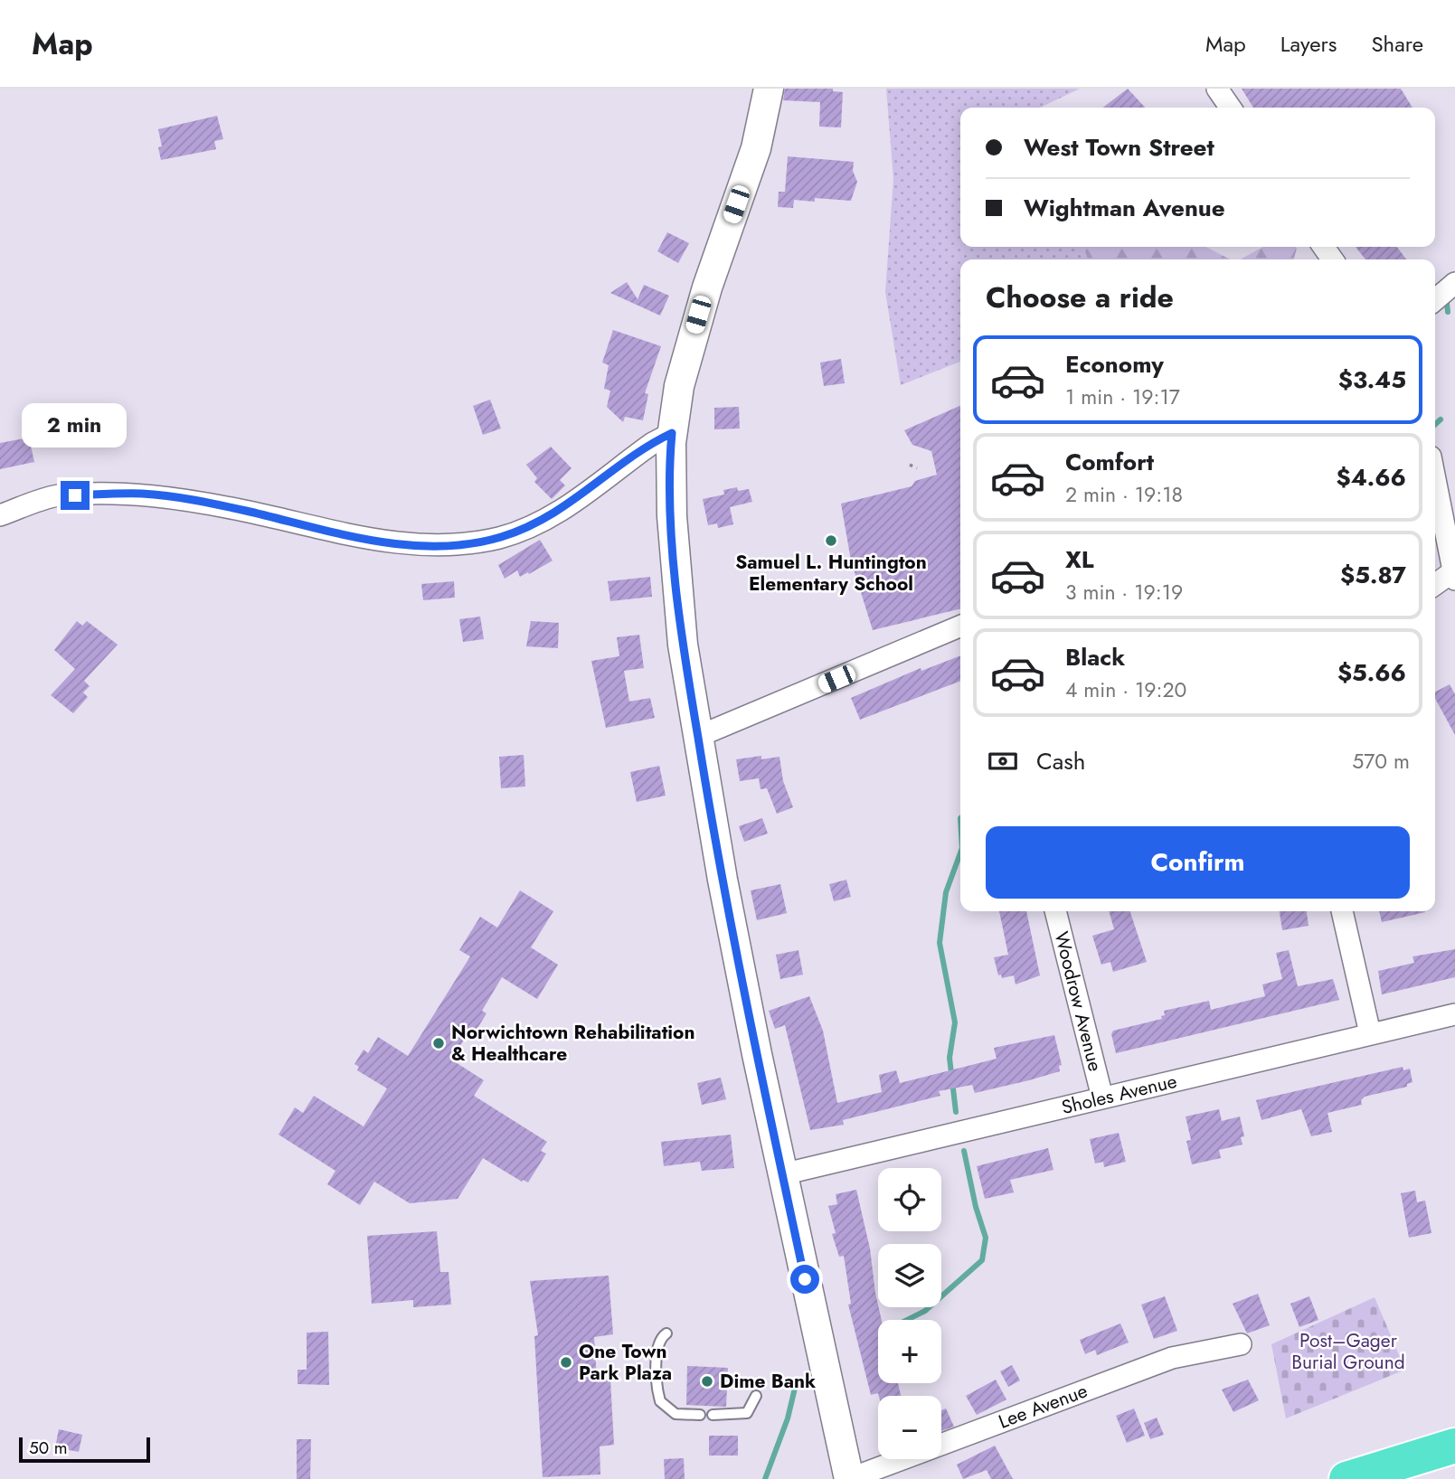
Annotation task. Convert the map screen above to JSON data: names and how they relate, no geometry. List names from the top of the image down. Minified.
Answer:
{"streets":{"street":["Woodrow Avenue","Sholes Avenue","Lee Avenue"]},"crossings":[["Woodrow Avenue","Sholes Avenue"]],"parks":["Post–Gager Burial Ground"],"places":["Samuel L. Huntington Elementary School","Norwichtown Rehabilitation & Healthcare","One Town Park Plaza","Dime Bank"],"scale_bar":"50 m","page":{"header":"Map","nav":["Map","Layers","Share"],"banner":["West Town Street","Wightman Avenue"],"heading":"Choose a ride","list":[{"name":"Economy","note":"1 min · 19:17","value":"$3.45"},{"name":"Comfort","note":"2 min · 19:18","value":"$4.66"},{"name":"XL","note":"3 min · 19:19","value":"$5.87"},{"name":"Black","note":"4 min · 19:20","value":"$5.66"}],"bubble":"2 min","pay":["Cash","570 m"],"buttons":"Confirm","map_buttons":["+","−"],"scale":"50 m"}}
